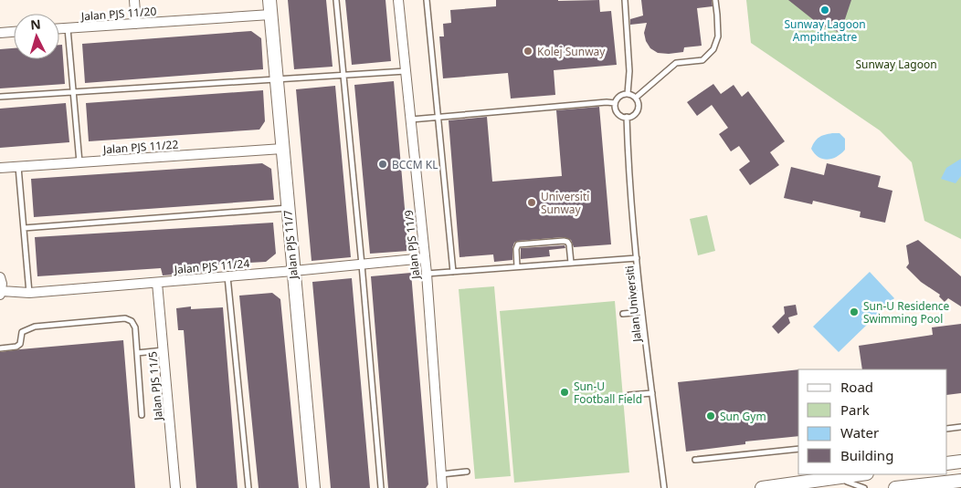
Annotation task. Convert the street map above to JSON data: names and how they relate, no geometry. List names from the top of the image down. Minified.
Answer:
{"streets":{"street":["Jalan PJS 11/20","Jalan PJS 11/22","Jalan PJS 11/7","Jalan PJS 11/9","Jalan PJS 11/24","Jalan PJS 11/5"],"lane":["Jalan Universiti"]},"crossings":[["Jalan PJS 11/20","Jalan PJS 11/7"],["Jalan PJS 11/22","Jalan PJS 11/7"],["Jalan PJS 11/7","Jalan PJS 11/24"],["Jalan PJS 11/9","Jalan PJS 11/24"],["Jalan PJS 11/24","Jalan PJS 11/5"]],"parks":["Sunway Lagoon"],"places":["Sunway Lagoon Ampitheatre","Kolej Sunway","BCCM KL","Universiti Sunway","Sun-U Residence Swimming Pool","Sun-U Football Field","Sun Gym"],"legend":["Road","Park","Water","Building"],"north":"top"}
